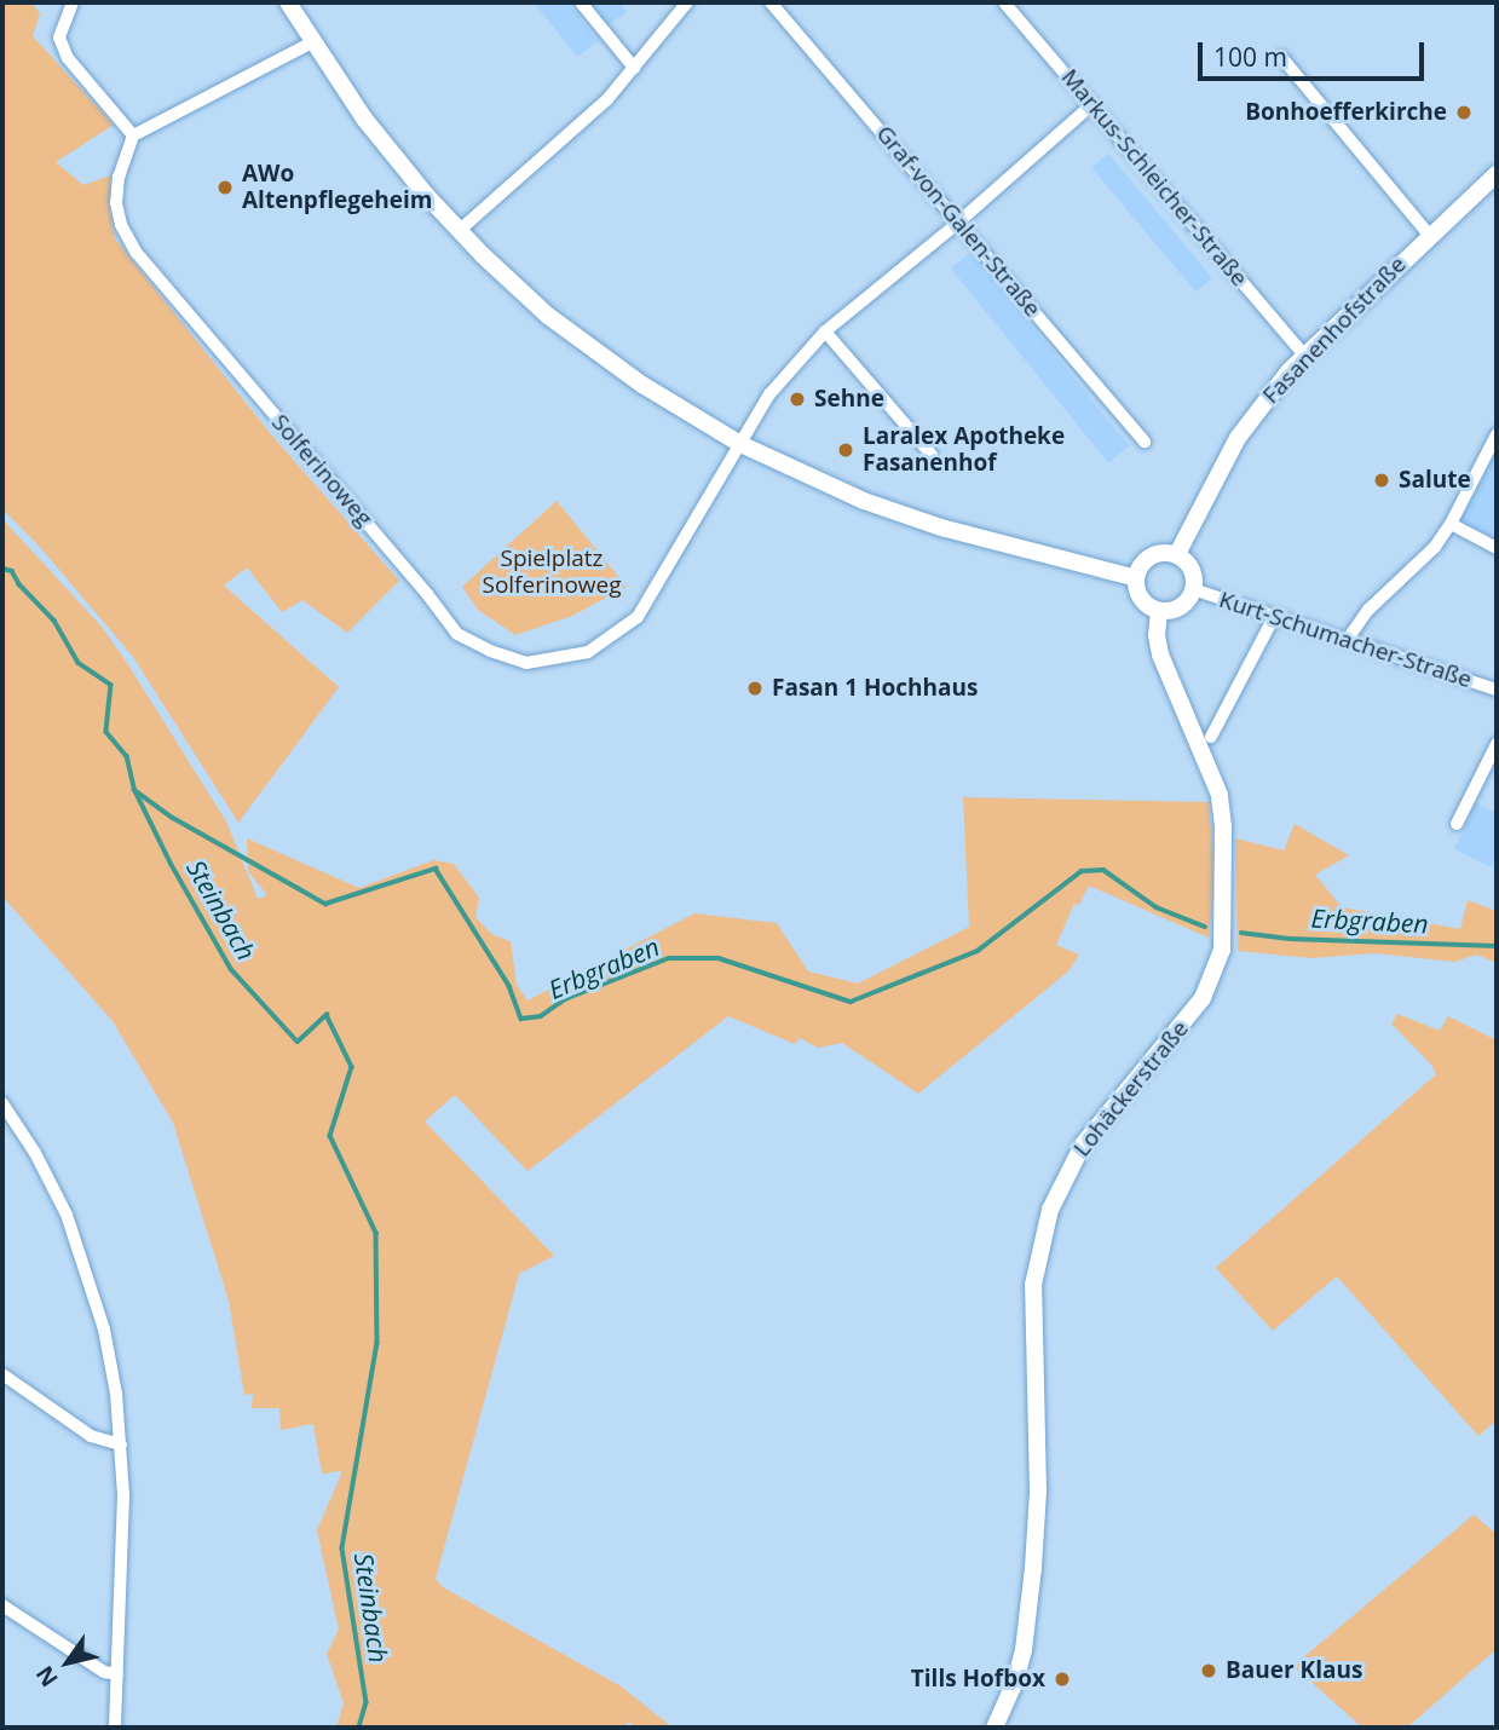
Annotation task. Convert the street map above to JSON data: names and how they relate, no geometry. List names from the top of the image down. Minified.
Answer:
{"streets":{"street":["Markus-Schleicher-Straße","Graf-von-Galen-Straße","Fasanenhofstraße","Solferinoweg","Kurt-Schumacher-Straße","Lohäckerstraße"]},"crossings":[["Markus-Schleicher-Straße","Fasanenhofstraße"],["Markus-Schleicher-Straße","Solferinoweg"],["Graf-von-Galen-Straße","Solferinoweg"],["Fasanenhofstraße","Kurt-Schumacher-Straße"],["Fasanenhofstraße","Lohäckerstraße"],["Kurt-Schumacher-Straße","Lohäckerstraße"]],"water":["Steinbach","Erbgraben"],"parks":["Spielplatz Solferinoweg"],"places":["Bonhoefferkirche","AWo Altenpflegeheim","Sehne","Laralex Apotheke Fasanenhof","Salute","Fasan 1 Hochhaus","Bauer Klaus","Tills Hofbox"],"scale_bar":"100 m","north":"bottom left"}
